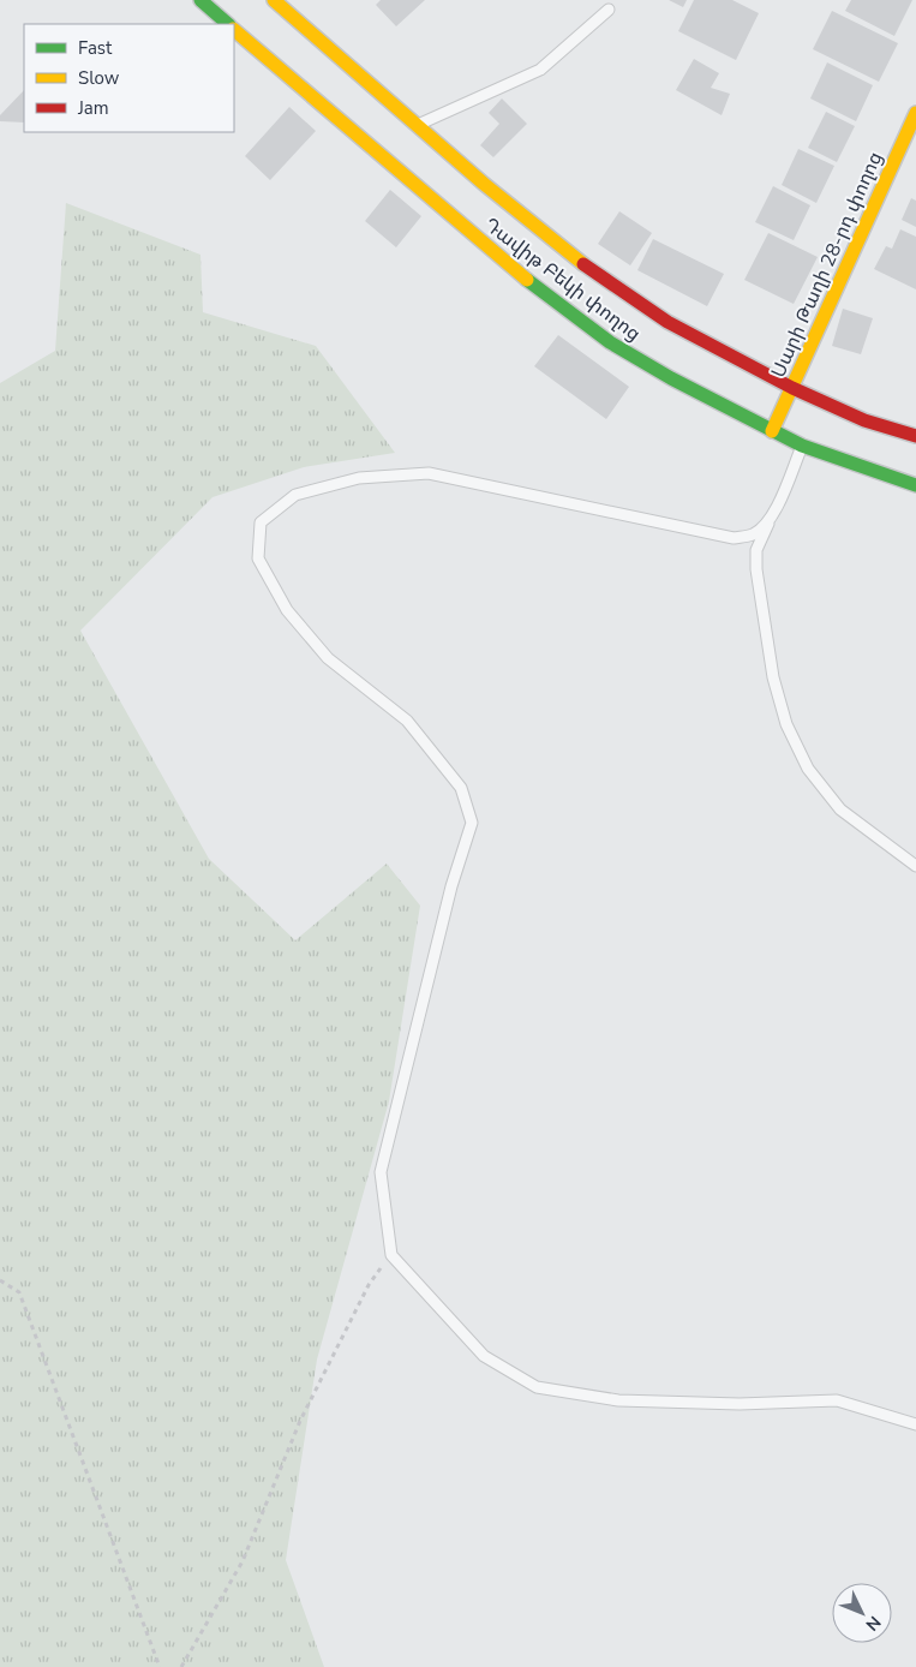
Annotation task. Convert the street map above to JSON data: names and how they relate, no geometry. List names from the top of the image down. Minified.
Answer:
{"streets":{"main road":["Սարի Թաղի 28-րդ փողոց","Դավիթ Բեկի փողոց"]},"crossings":[["Սարի Թաղի 28-րդ փողոց","Դավիթ Բեկի փողոց"]],"legend":["Fast","Slow","Jam"],"north":"bottom right"}
